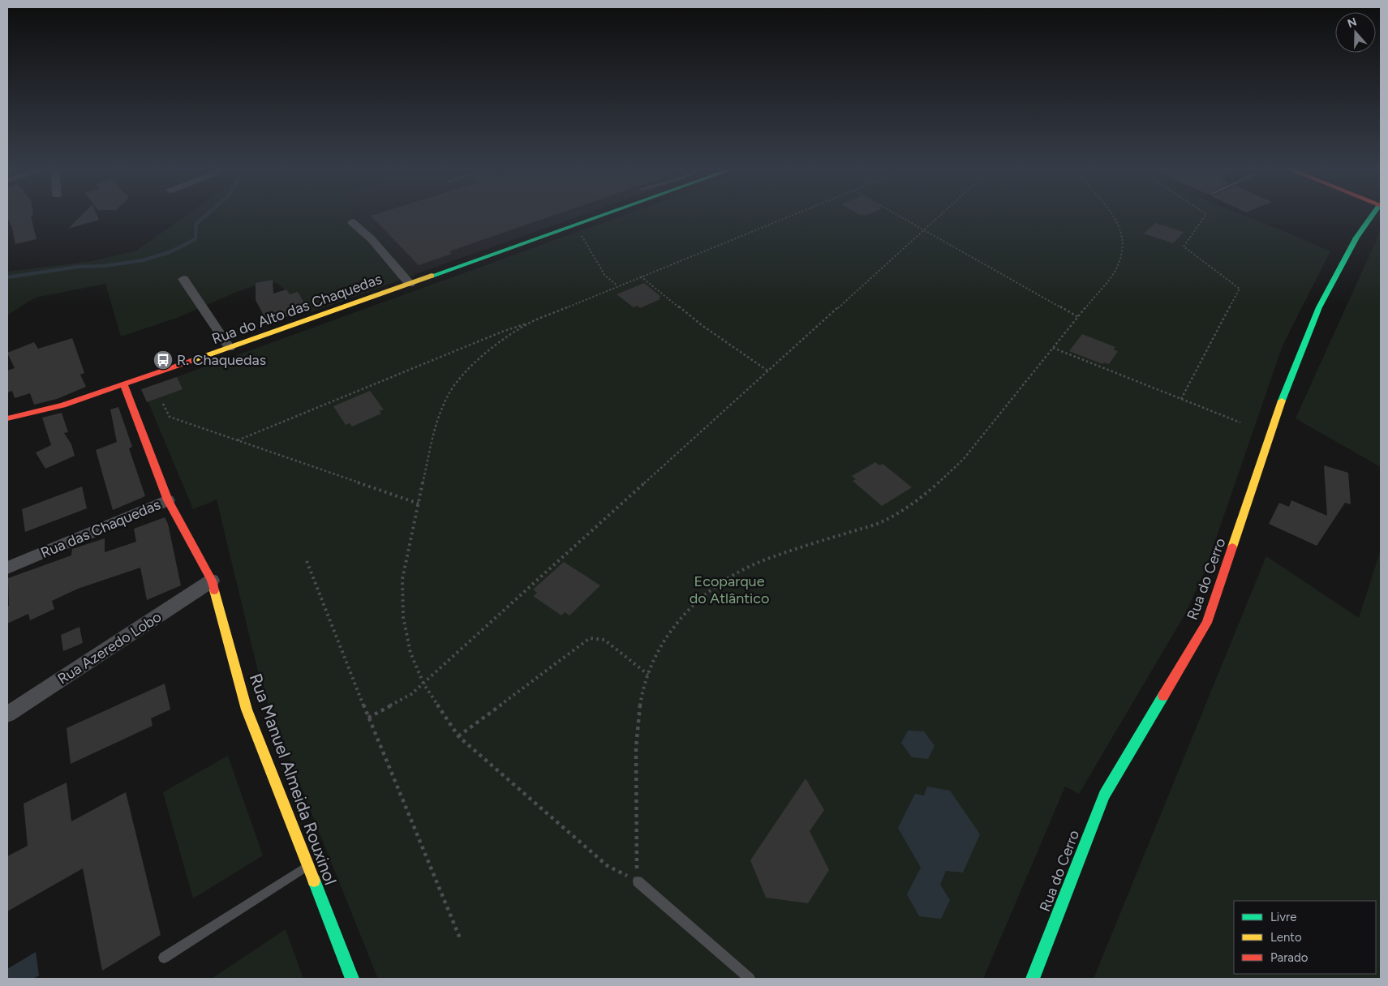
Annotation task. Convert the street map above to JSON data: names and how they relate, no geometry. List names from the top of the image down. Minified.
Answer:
{"streets":{"street":["Rua do Alto das Chaquedas","Rua das Chaquedas","Rua do Cerro","Rua Azeredo Lobo","Rua Manuel Almeida Rouxinol"]},"crossings":[["Rua do Alto das Chaquedas","Rua das Chaquedas"],["Rua das Chaquedas","Rua Manuel Almeida Rouxinol"],["Rua Azeredo Lobo","Rua Manuel Almeida Rouxinol"]],"parks":["Ecoparque do Atlântico"],"places":{"bus stop":["R. Chaquedas"]},"legend":["Livre","Lento","Parado"],"north":"top"}
